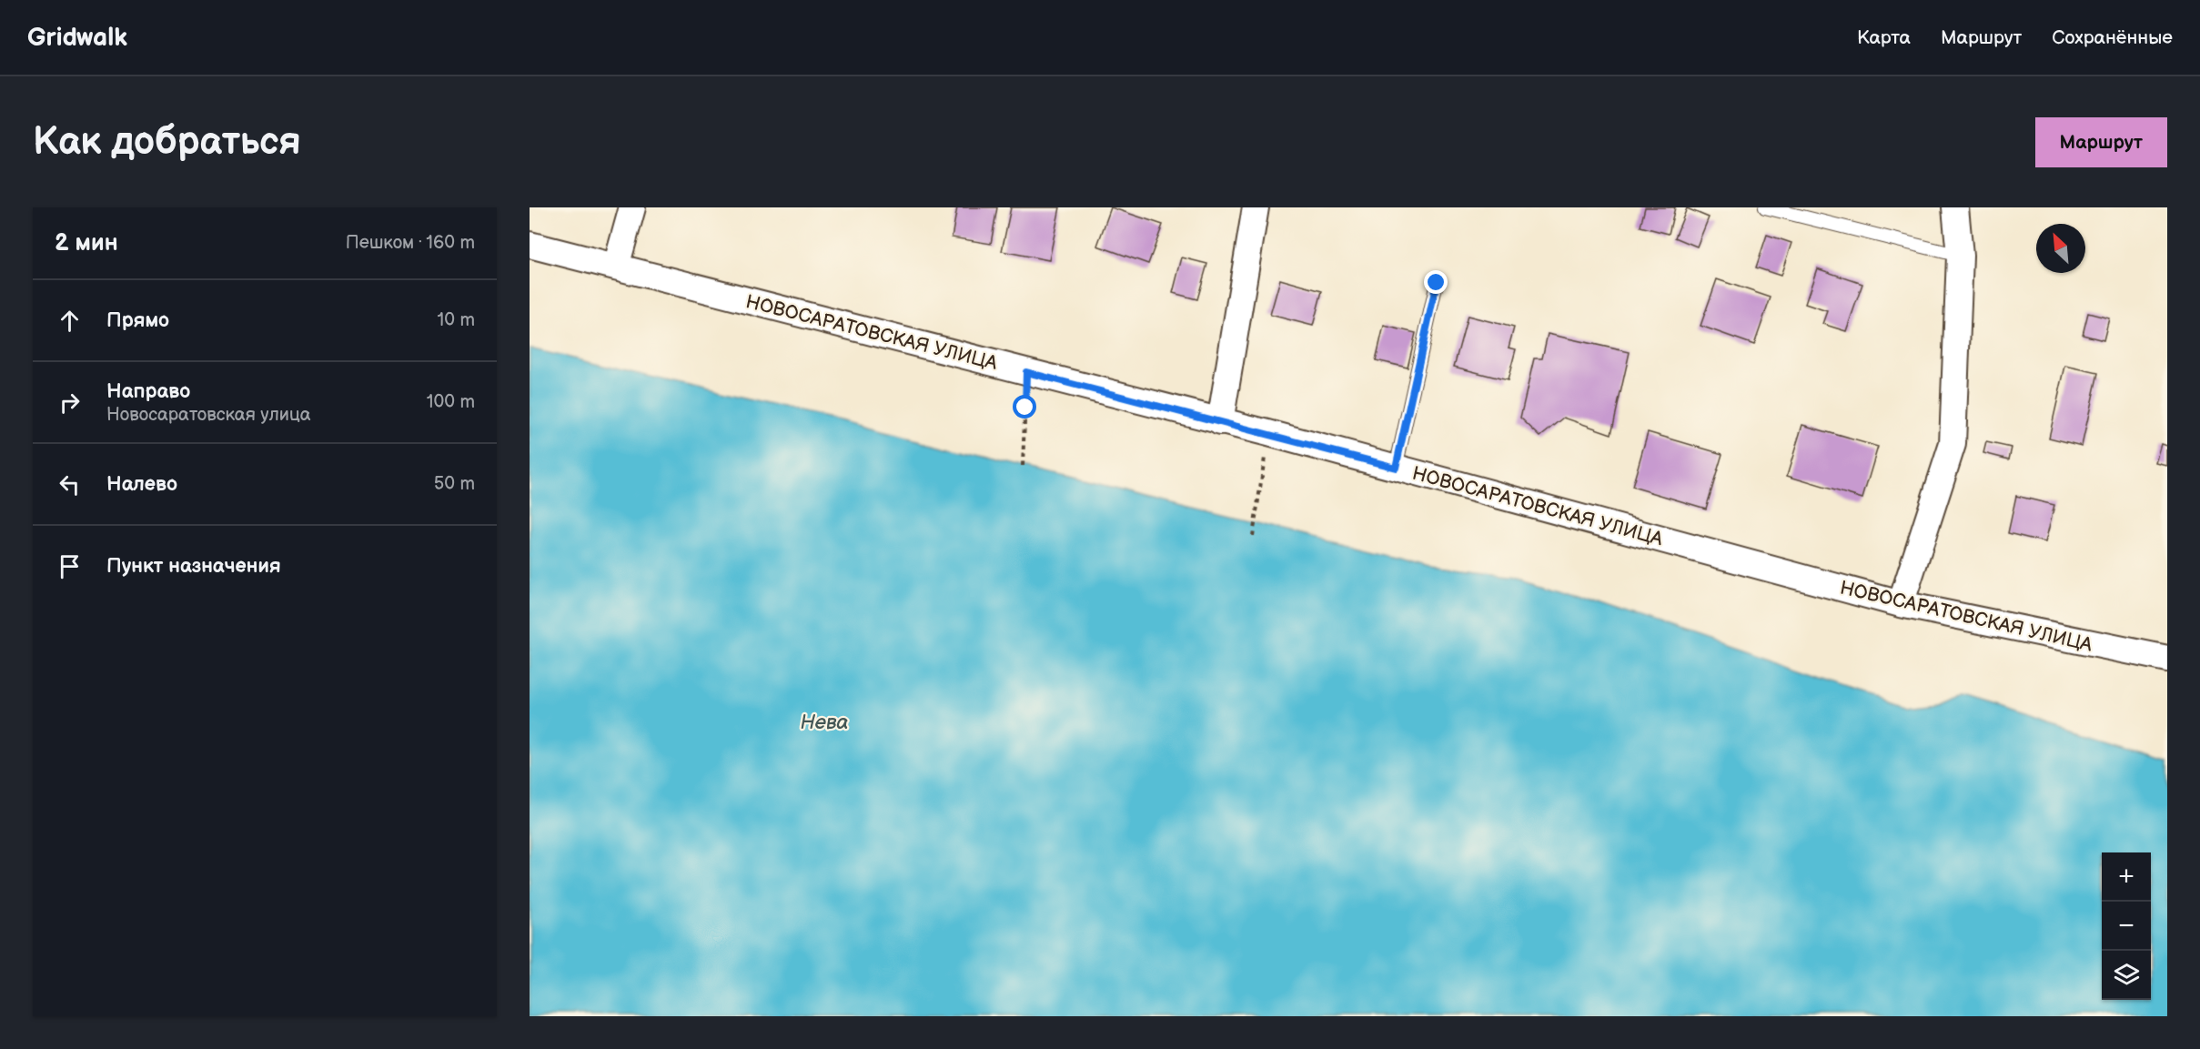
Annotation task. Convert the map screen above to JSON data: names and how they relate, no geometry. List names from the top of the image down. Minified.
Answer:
{"streets":{"street":["НОВОСАРАТОВСКАЯ УЛИЦА"]},"water":["Нева"],"north":"top left","page":{"header":"Gridwalk","nav":["Карта","Маршрут","Сохранённые"],"buttons":"Маршрут","title":"Как добраться","heading":["2 мин","Пешком · 160 m"],"list":[["Прямо","10 m"],["Направо","Новосаратовская улица","100 m"],["Налево","50 m"],"Пункт назначения"],"map_buttons":["+","−"]}}
